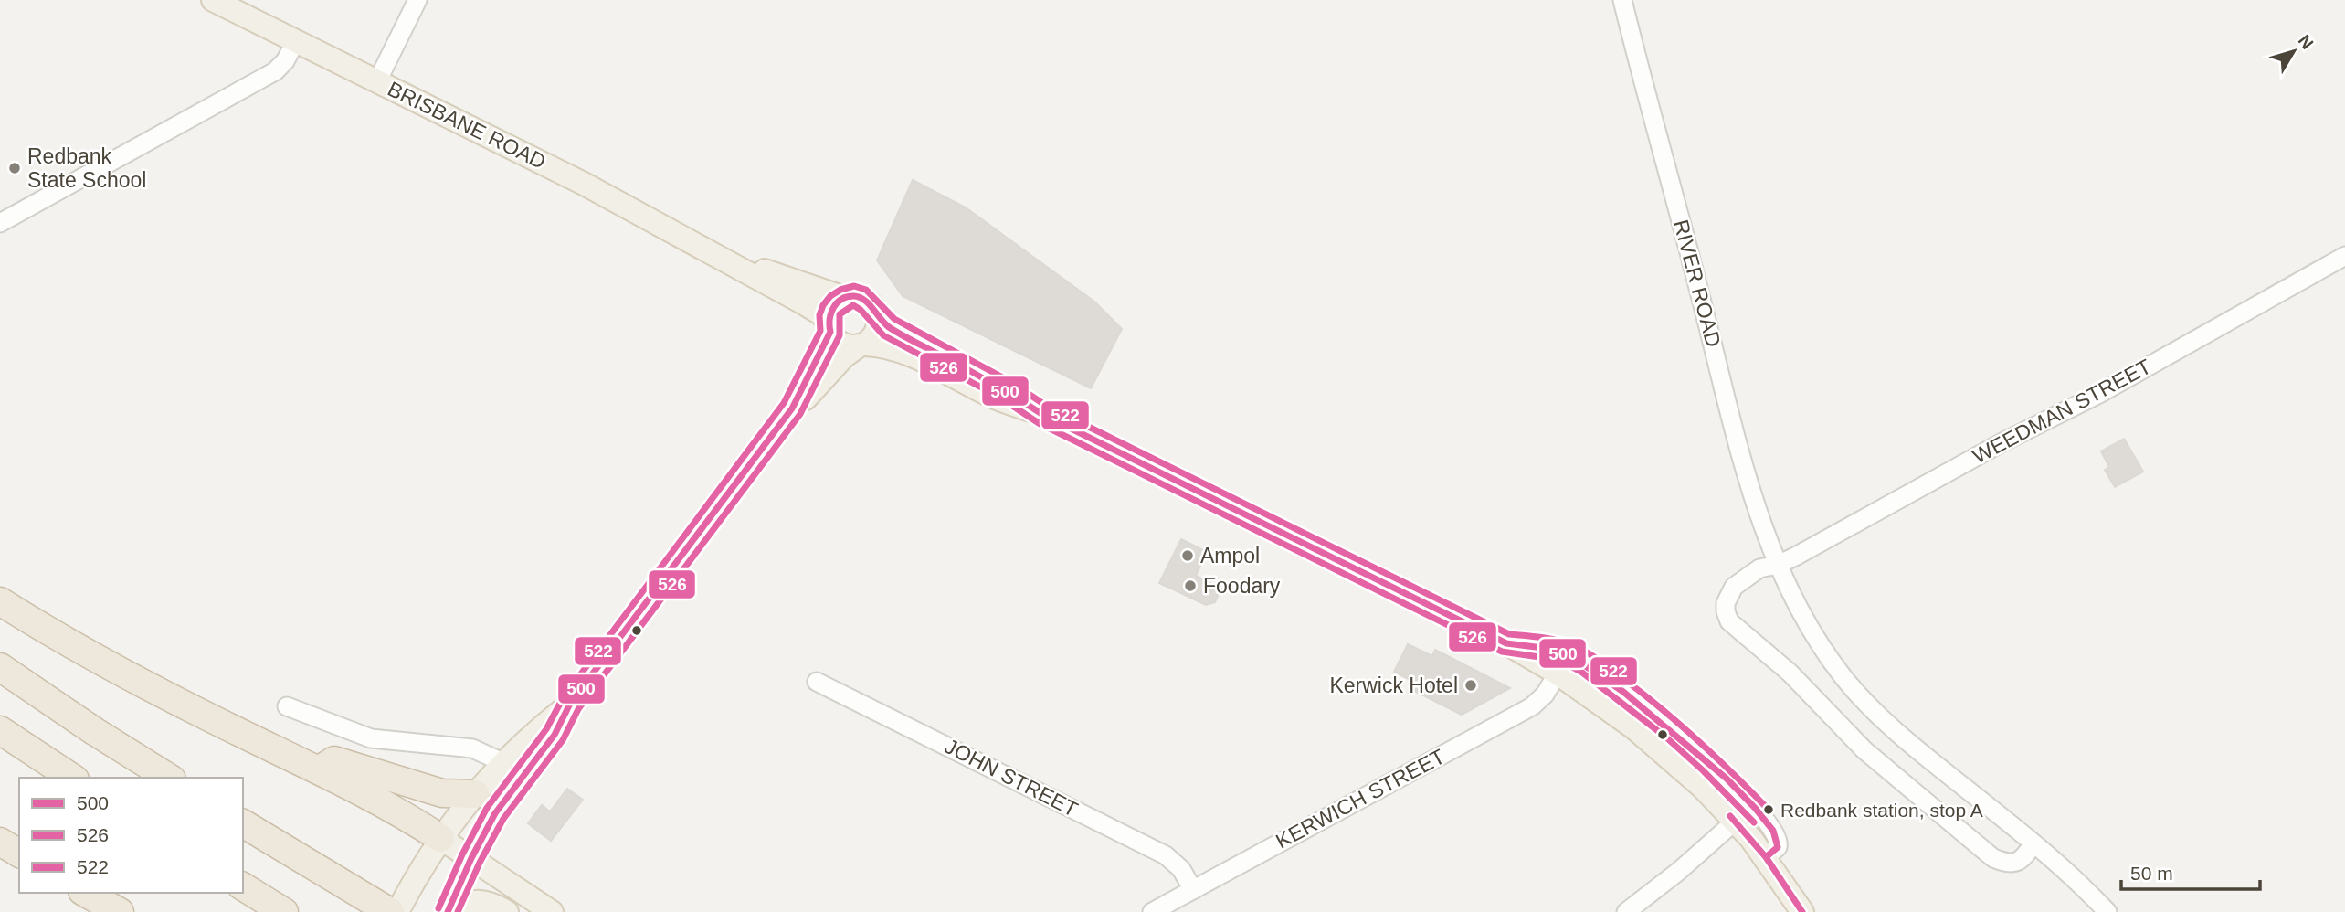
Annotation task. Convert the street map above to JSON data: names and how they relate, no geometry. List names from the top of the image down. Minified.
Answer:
{"streets":{"main road":["BRISBANE ROAD"],"street":["RIVER ROAD","WEEDMAN STREET","JOHN STREET","KERWICH STREET"]},"crossings":[["RIVER ROAD","WEEDMAN STREET"],["JOHN STREET","KERWICH STREET"]],"places":["Redbank State School","Ampol","Foodary","Kerwick Hotel","Redbank station, stop A"],"lines":["transit line 522","transit line 500","transit line 526"],"legend":["500","526","522"],"scale_bar":"50 m","north":"top right"}
